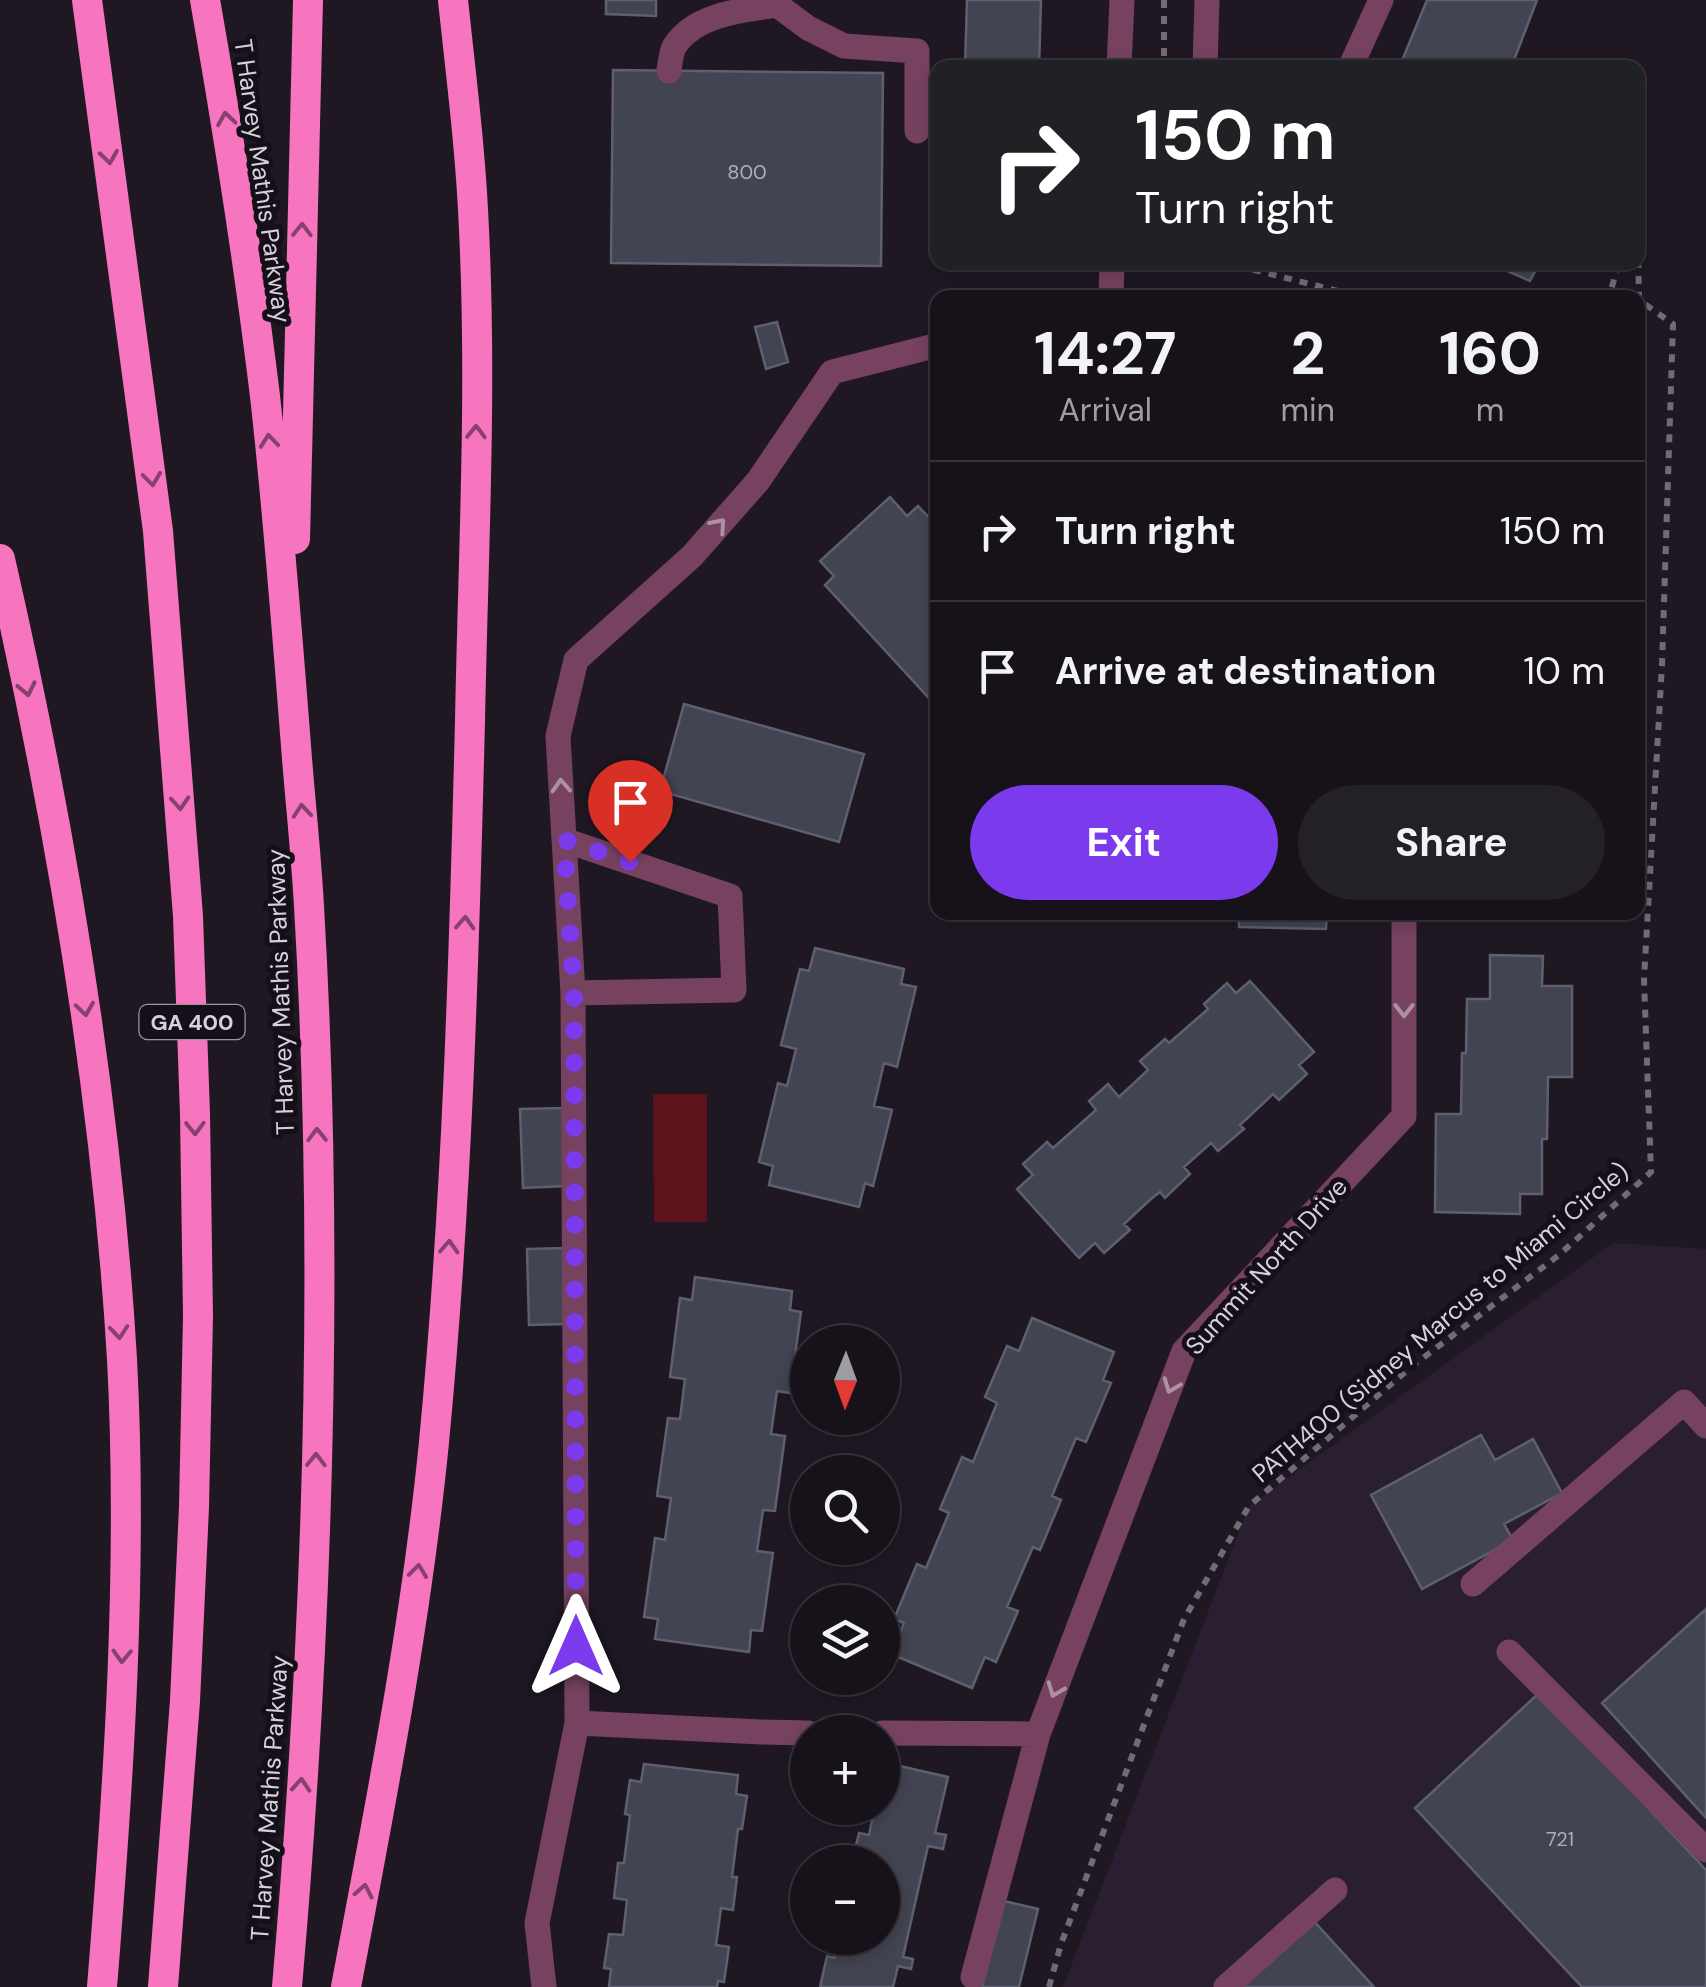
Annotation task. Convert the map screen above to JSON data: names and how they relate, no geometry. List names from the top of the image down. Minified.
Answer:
{"streets":{"highway":["T Harvey Mathis Parkway","GA 400"],"street":["Summit North Drive"],"path":["PATH400 (Sidney Marcus to Miami Circle)"]},"one_way":["Summit North Drive"],"house_numbers":["800","721"],"north":"bottom","page":{"turn":["150 m","Turn right"],"eta":["14:27","Arrival","2","min","160","m"],"list":[{"name":"Turn right","value":"150 m"},{"name":"Arrive at destination","value":"10 m"}],"buttons":["Exit","Share"],"map_buttons":["+","−"]}}
